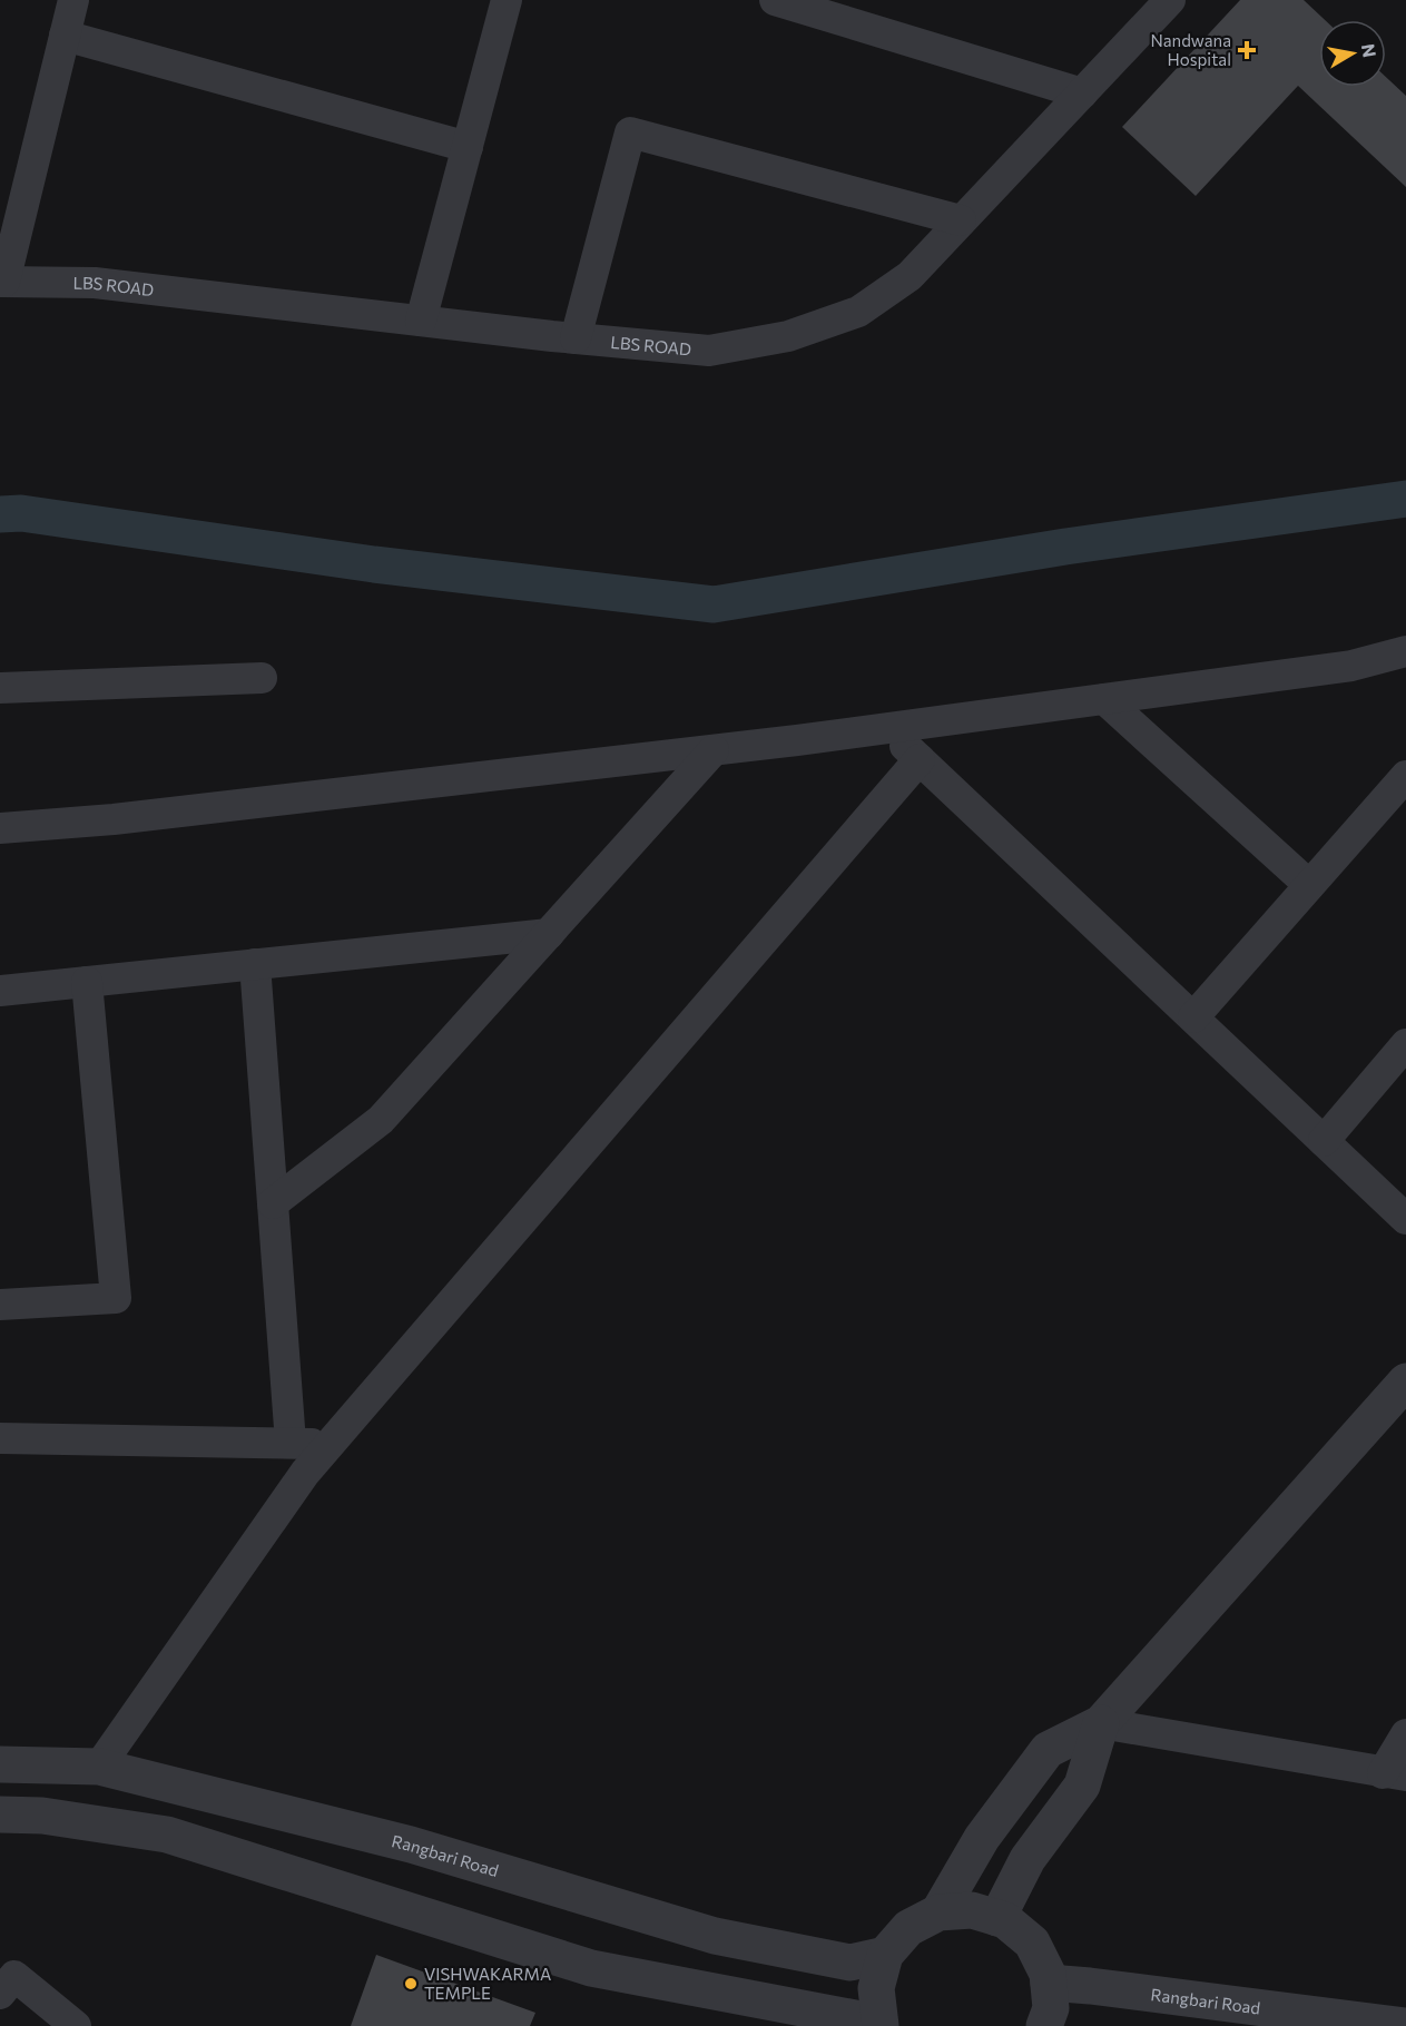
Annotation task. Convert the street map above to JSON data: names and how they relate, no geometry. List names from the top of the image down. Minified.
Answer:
{"streets":{"street":["LBS ROAD","Rangbari Road"]},"places":{"health":["Nandwana Hospital"],"other":["VISHWAKARMA TEMPLE"]},"north":"right"}
